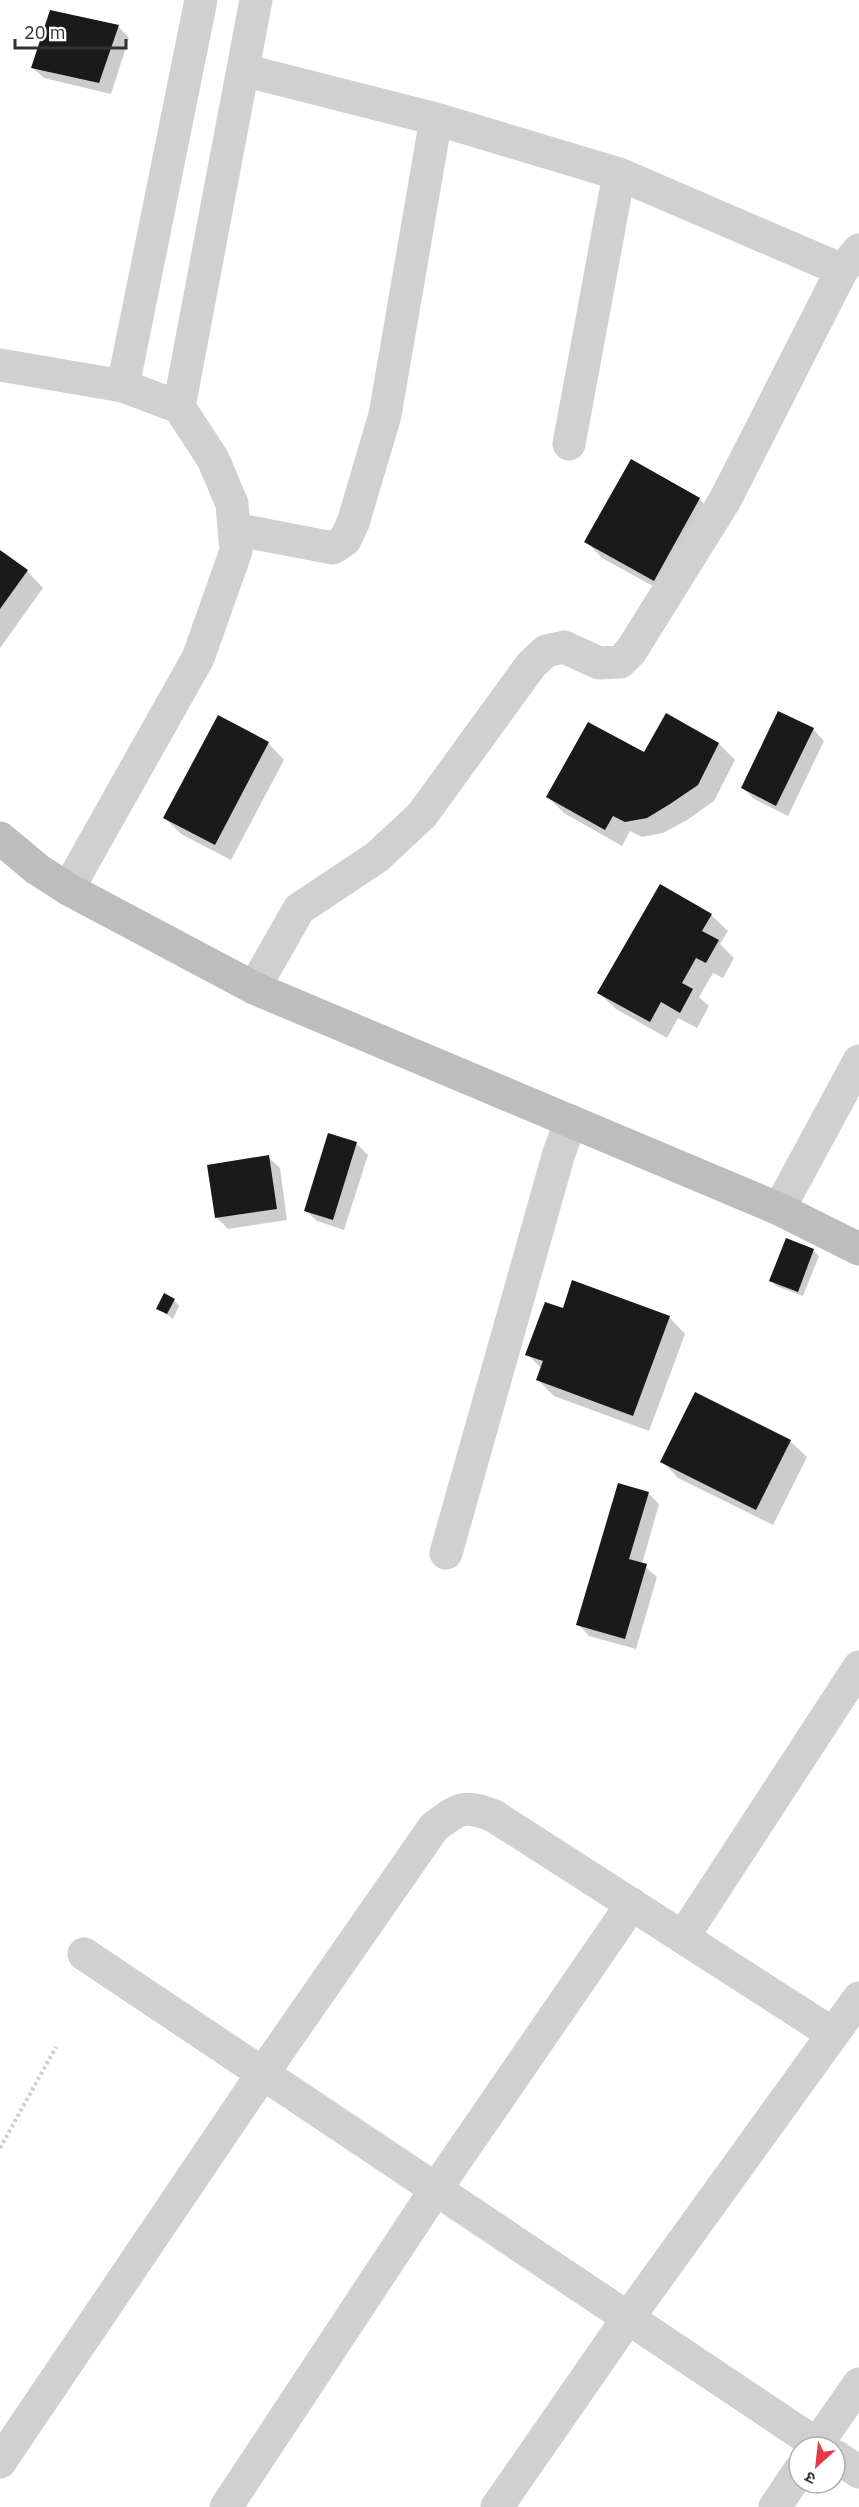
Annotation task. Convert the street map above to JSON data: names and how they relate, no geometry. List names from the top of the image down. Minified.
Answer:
{"scale_bar":"20 m","north":"bottom left"}
